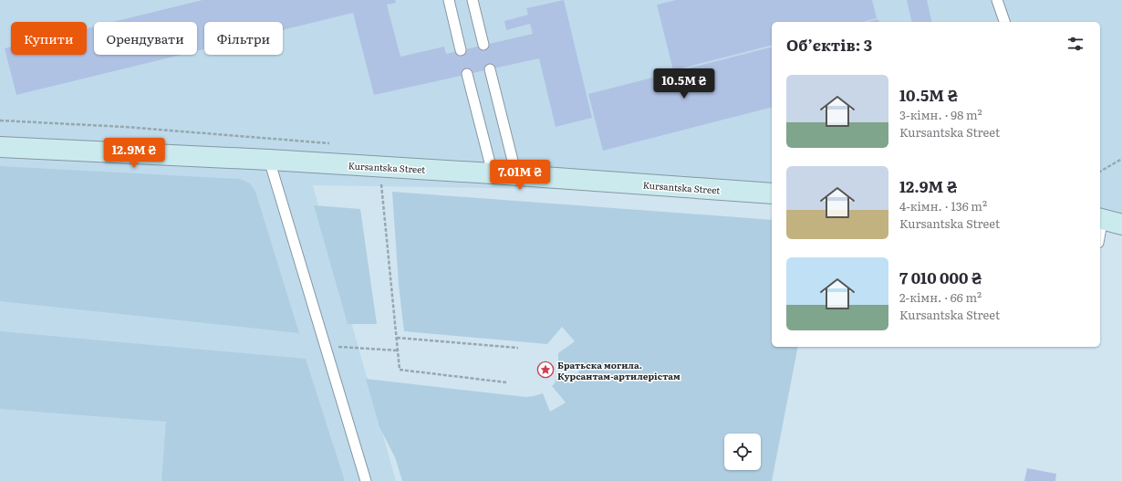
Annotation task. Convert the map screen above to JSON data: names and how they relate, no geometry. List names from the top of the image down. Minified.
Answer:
{"streets":{"street":["Kursantska Street"]},"places":{"place":["Братьска могила. Курсантам-артилерістам"]},"page":{"chip":["Купити","Орендувати","Фільтри"],"heading":"Об’єктів: 3","list":[{"name":"10.5M ₴","note":"3-кімн. · 98 m² · Kursantska Street"},{"name":"12.9M ₴","note":"4-кімн. · 136 m² · Kursantska Street"},{"name":"7 010 000 ₴","note":"2-кімн. · 66 m² · Kursantska Street"}],"price":["10.5M ₴","12.9M ₴","7.01M ₴"]}}
